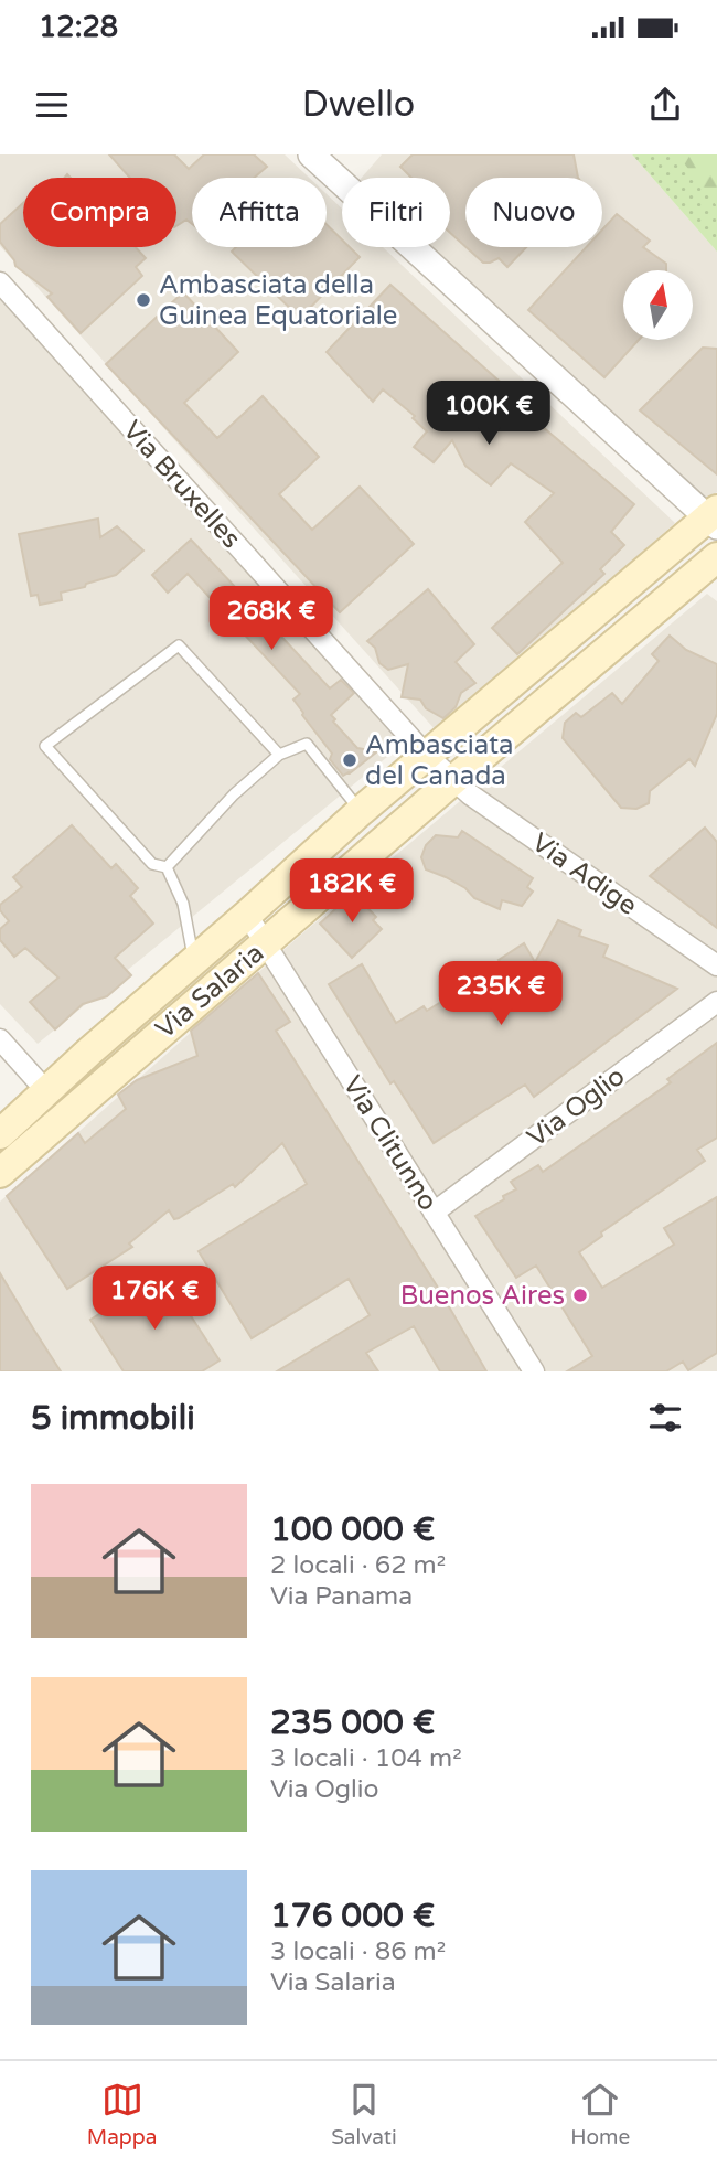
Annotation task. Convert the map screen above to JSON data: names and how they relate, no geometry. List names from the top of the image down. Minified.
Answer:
{"streets":{"main road":["Via Salaria"],"street":["Via Bruxelles","Via Adige","Via Oglio","Via Clitunno"]},"crossings":[["Via Bruxelles","Via Salaria"],["Via Adige","Via Salaria"],["Via Salaria","Via Clitunno"],["Via Oglio","Via Clitunno"]],"places":["Ambasciata della Guinea Equatoriale","Ambasciata del Canada","Buenos Aires"],"north":"top","page":{"status":"12:28","header":"Dwello","chip":["Compra","Affitta","Filtri","Nuovo"],"price":["100K €","268K €","182K €","235K €","176K €"],"heading":"5 immobili","list":[{"name":"100 000 €","note":"2 locali · 62 m² · Via Panama"},{"name":"235 000 €","note":"3 locali · 104 m² · Via Oglio"},{"name":"176 000 €","note":"3 locali · 86 m² · Via Salaria"}],"tabs":["Mappa","Salvati","Home"]}}
